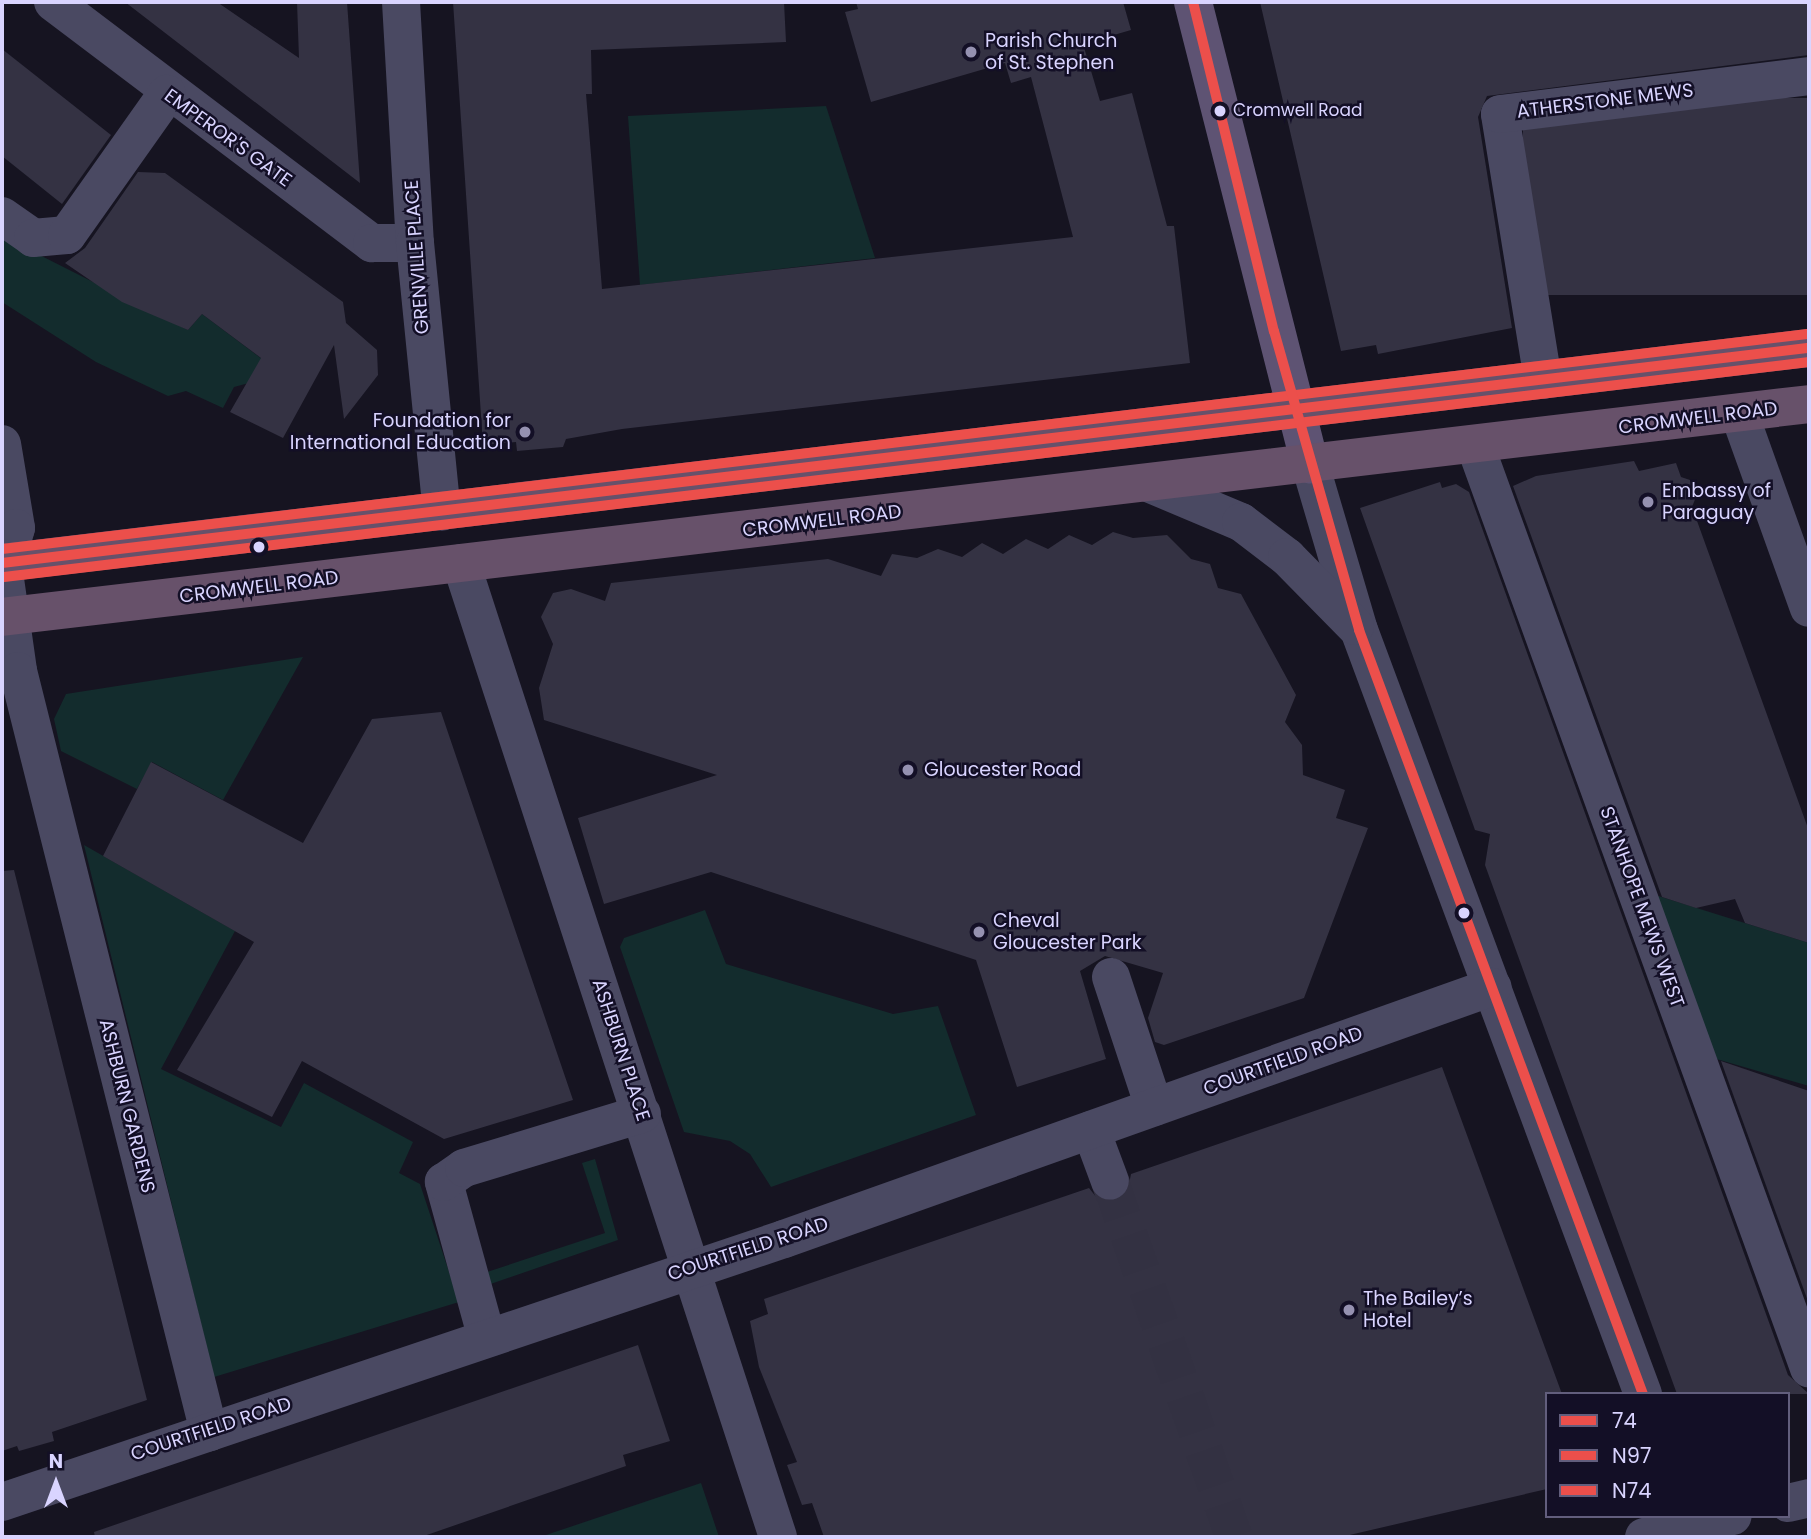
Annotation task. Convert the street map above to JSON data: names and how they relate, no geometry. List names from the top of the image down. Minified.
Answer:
{"streets":{"highway":["CROMWELL ROAD"],"street":["ATHERSTONE MEWS","EMPEROR'S GATE","GRENVILLE PLACE","STANHOPE MEWS WEST","ASHBURN PLACE","COURTFIELD ROAD","ASHBURN GARDENS"]},"crossings":[["EMPEROR'S GATE","GRENVILLE PLACE"],["CROMWELL ROAD","STANHOPE MEWS WEST"],["CROMWELL ROAD","ASHBURN PLACE"],["CROMWELL ROAD","ASHBURN GARDENS"],["ASHBURN PLACE","COURTFIELD ROAD"],["COURTFIELD ROAD","ASHBURN GARDENS"]],"places":["Parish Church of St. Stephen","Cromwell Road","Foundation for International Education","Embassy of Paraguay","Gloucester Road","Cheval Gloucester Park","The Bailey’s Hotel"],"lines":["transit line N74","transit line 74","transit line N97"],"legend":["74","N97","N74"],"north":"top"}
